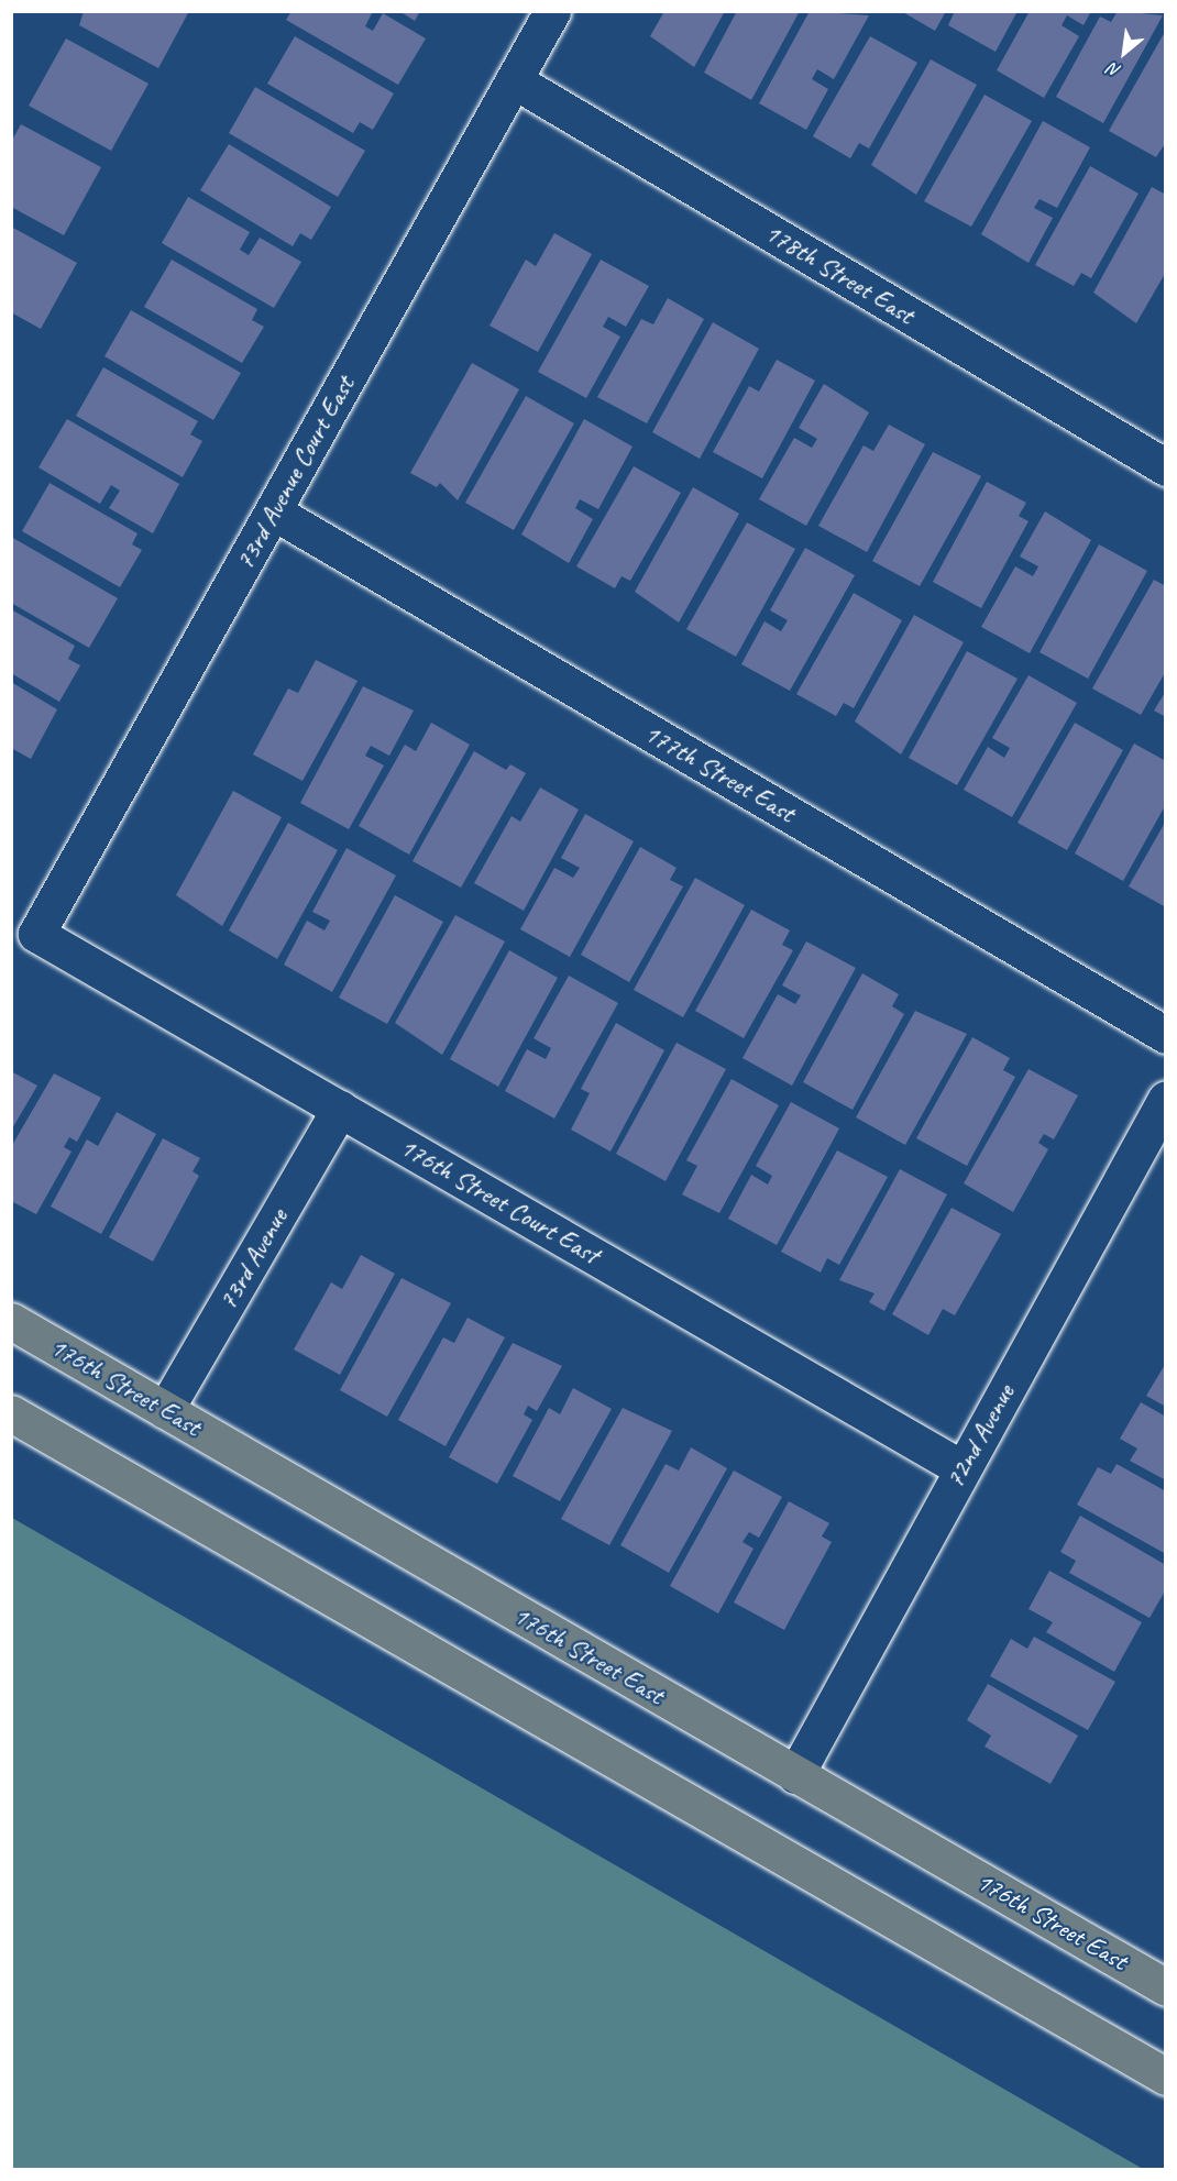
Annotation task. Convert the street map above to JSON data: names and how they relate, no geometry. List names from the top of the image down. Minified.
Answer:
{"streets":{"main road":["176th Street East"],"street":["178th Street East","73rd Avenue Court East","177th Street East","176th Street Court East","73rd Avenue","72nd Avenue"]},"crossings":[["178th Street East","73rd Avenue Court East"],["73rd Avenue Court East","177th Street East"],["73rd Avenue Court East","176th Street Court East"],["176th Street Court East","73rd Avenue"],["176th Street Court East","72nd Avenue"],["73rd Avenue","176th Street East"],["176th Street East","72nd Avenue"]],"north":"bottom left"}
